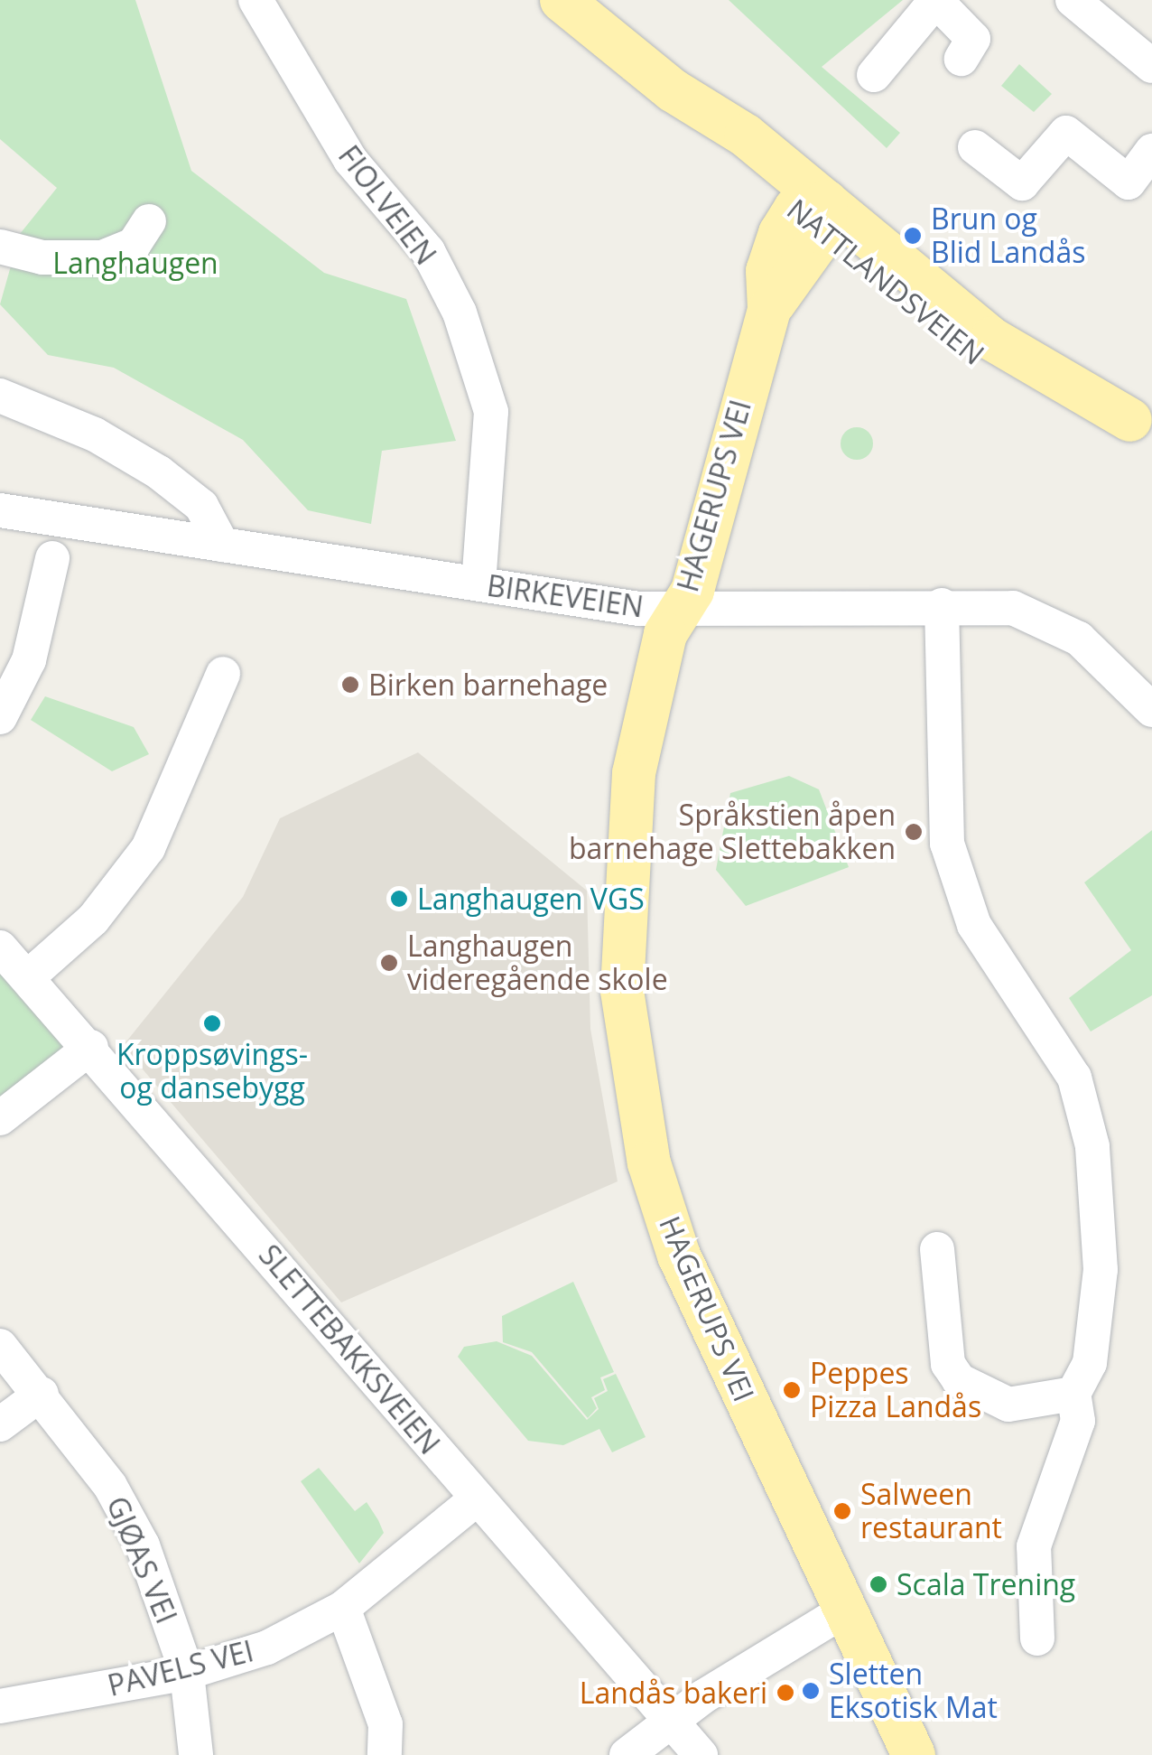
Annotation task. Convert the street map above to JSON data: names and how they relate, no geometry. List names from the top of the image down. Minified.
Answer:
{"streets":{"main road":["NATTLANDSVEIEN","HAGERUPS VEI"],"street":["FIOLVEIEN","BIRKEVEIEN","SLETTEBAKKSVEIEN","GJØAS VEI","PAVELS VEI"]},"crossings":[["FIOLVEIEN","BIRKEVEIEN"],["NATTLANDSVEIEN","HAGERUPS VEI"],["HAGERUPS VEI","BIRKEVEIEN"],["SLETTEBAKKSVEIEN","PAVELS VEI"],["GJØAS VEI","PAVELS VEI"]],"parks":["Langhaugen"],"places":["Brun og Blid Landås","Birken barnehage","Språkstien åpen barnehage Slettebakken","Langhaugen VGS","Langhaugen videregående skole","Kroppsøvings- og dansebygg","Peppes Pizza Landås","Salween restaurant","Scala Trening","Sletten Eksotisk Mat","Landås bakeri"]}
